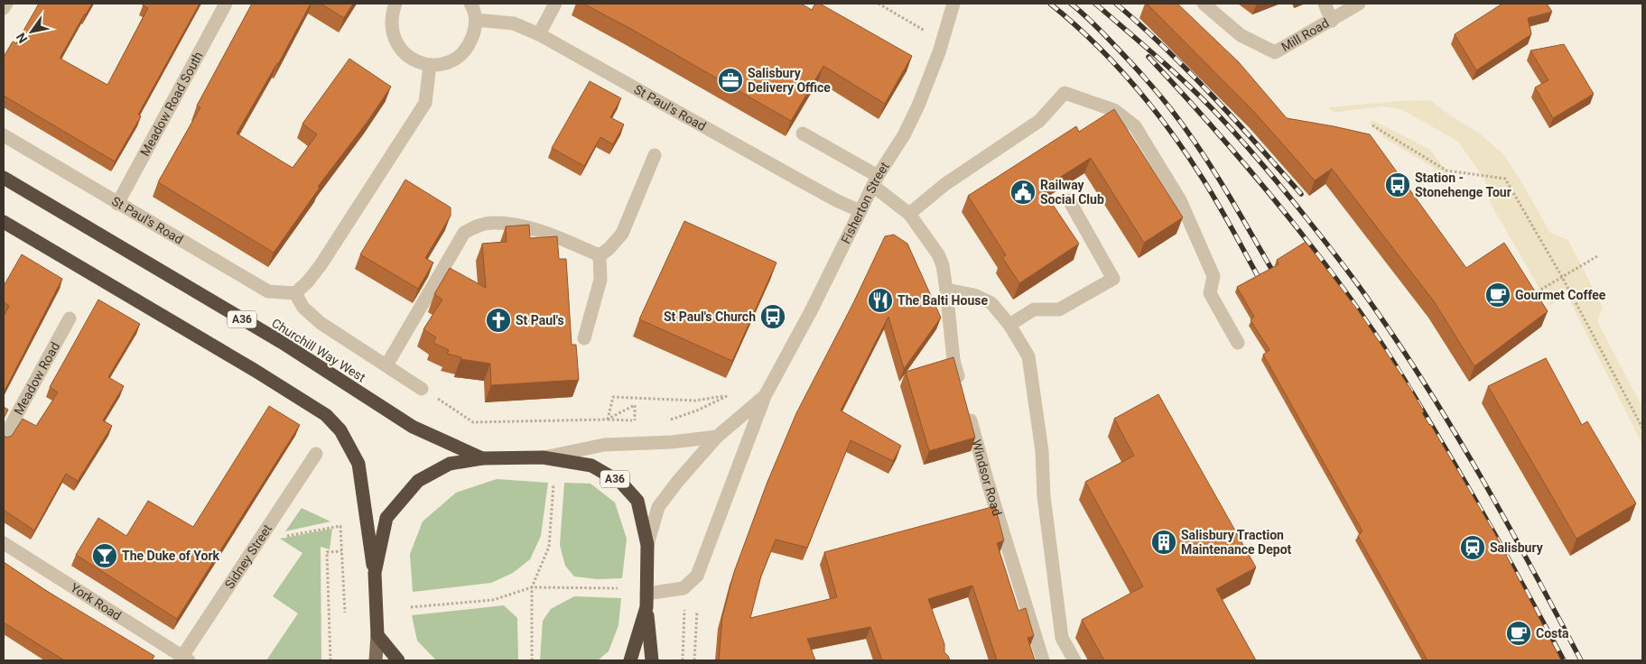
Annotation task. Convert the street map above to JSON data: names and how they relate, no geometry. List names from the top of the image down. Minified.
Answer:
{"streets":{"highway":["A36","Churchill Way West"],"street":["Mill Road","Meadow Road South","St Paul's Road","Fisherton Street","Meadow Road","Windsor Road","Sidney Street","York Road"]},"crossings":[["Meadow Road South","St Paul's Road"],["St Paul's Road","Fisherton Street"],["Fisherton Street","A36"],["A36","Churchill Way West"],["Sidney Street","York Road"]],"places":{"office":["Salisbury Delivery Office"],"bus stop":["Station - Stonehenge Tour","St Paul's Church"],"public building":["Railway Social Club"],"cafe":["Gourmet Coffee","Costa"],"restaurant":["The Balti House"],"church":["St Paul's"],"building":["Salisbury Traction Maintenance Depot"],"station":["Salisbury"],"bar":["The Duke of York"]},"north":"bottom left"}
